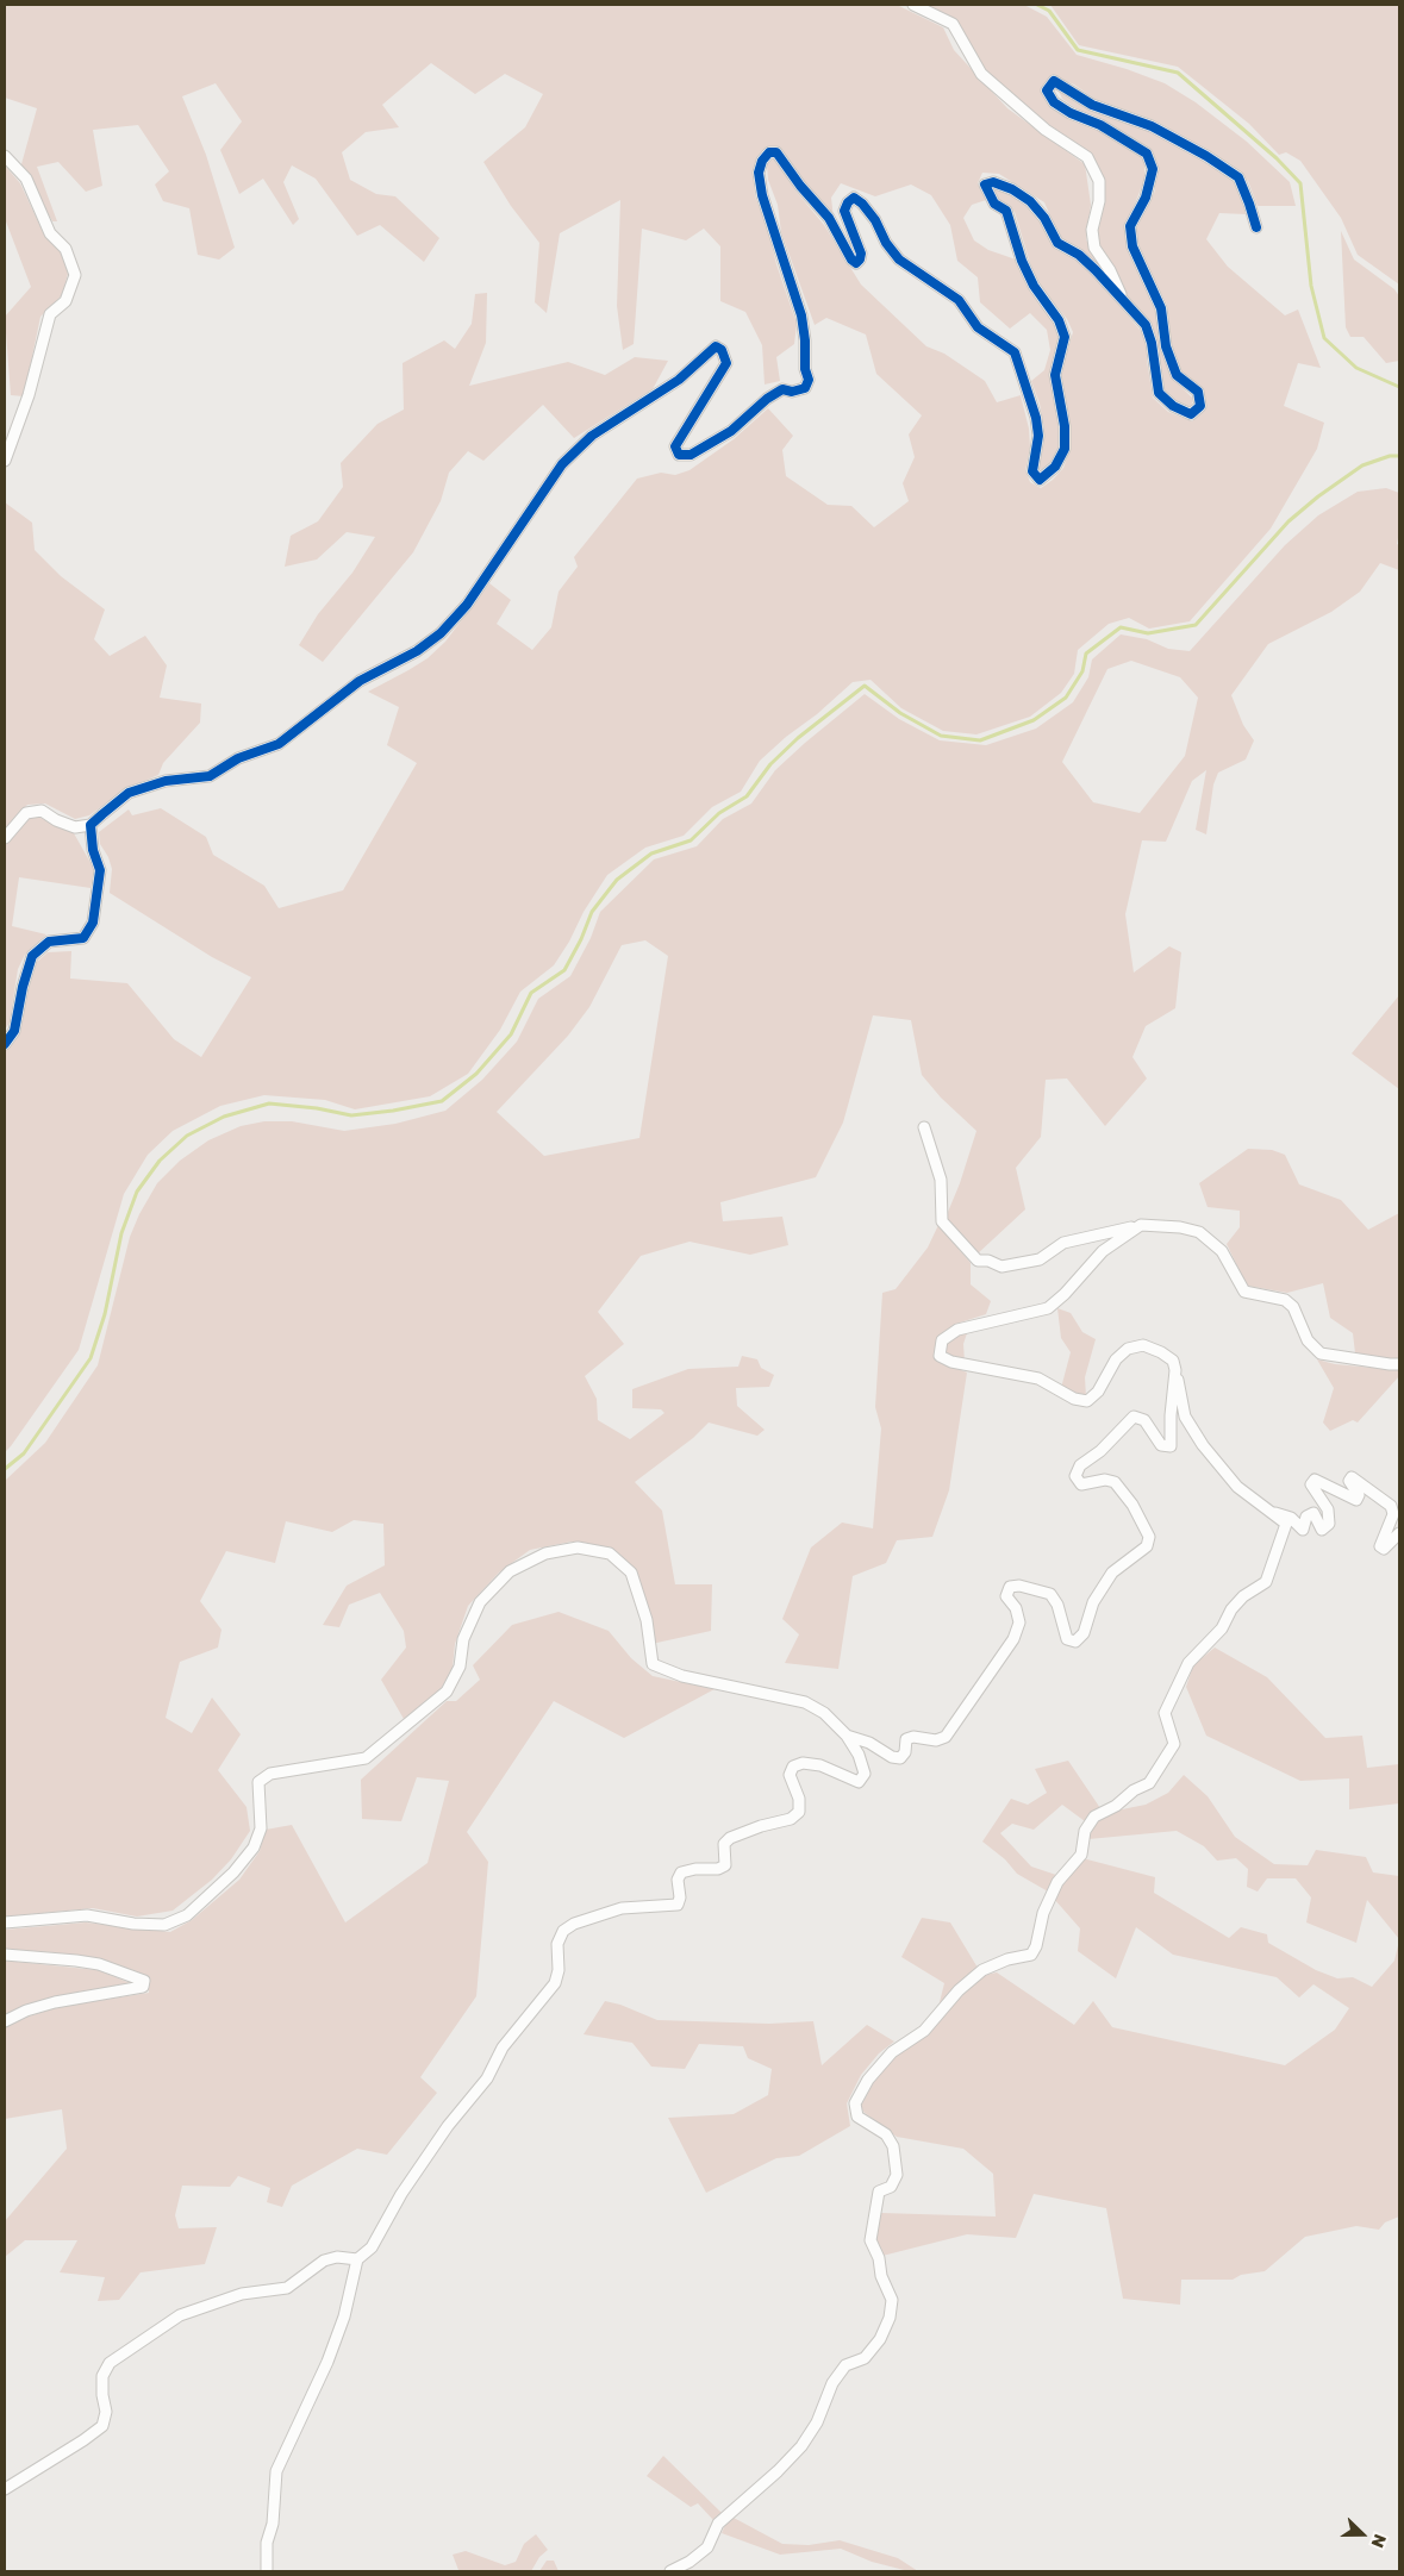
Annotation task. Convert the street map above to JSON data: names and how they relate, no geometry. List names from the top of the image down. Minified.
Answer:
{"north":"right"}
